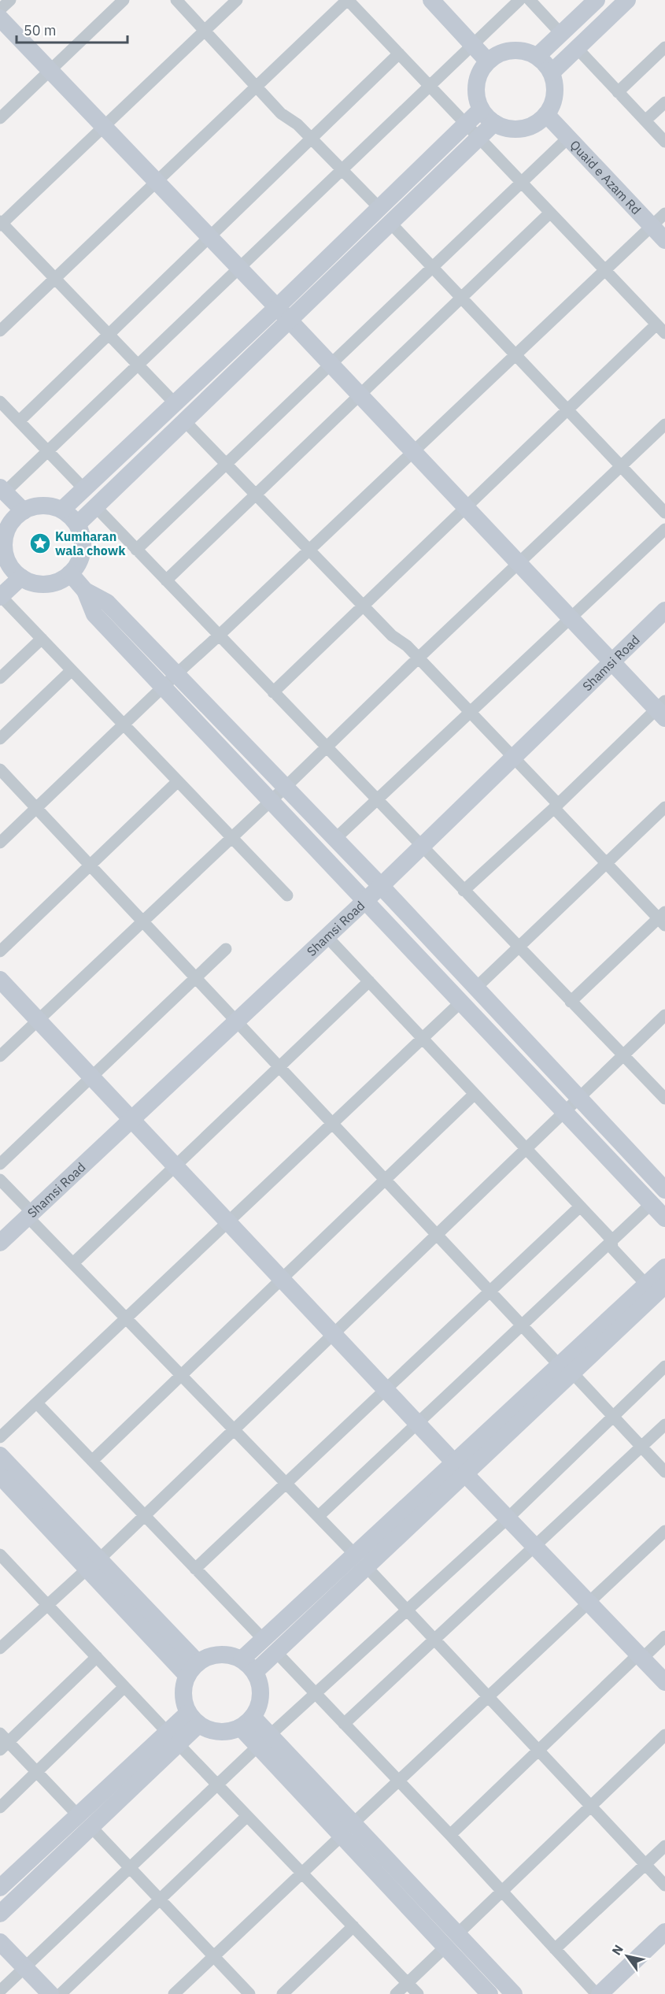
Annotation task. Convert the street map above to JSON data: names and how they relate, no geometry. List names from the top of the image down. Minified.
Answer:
{"streets":{"street":["Quaid e Azam Rd","Shamsi Road"]},"places":{"place":["Kumharan wala chowk"]},"scale_bar":"50 m","north":"top left"}
